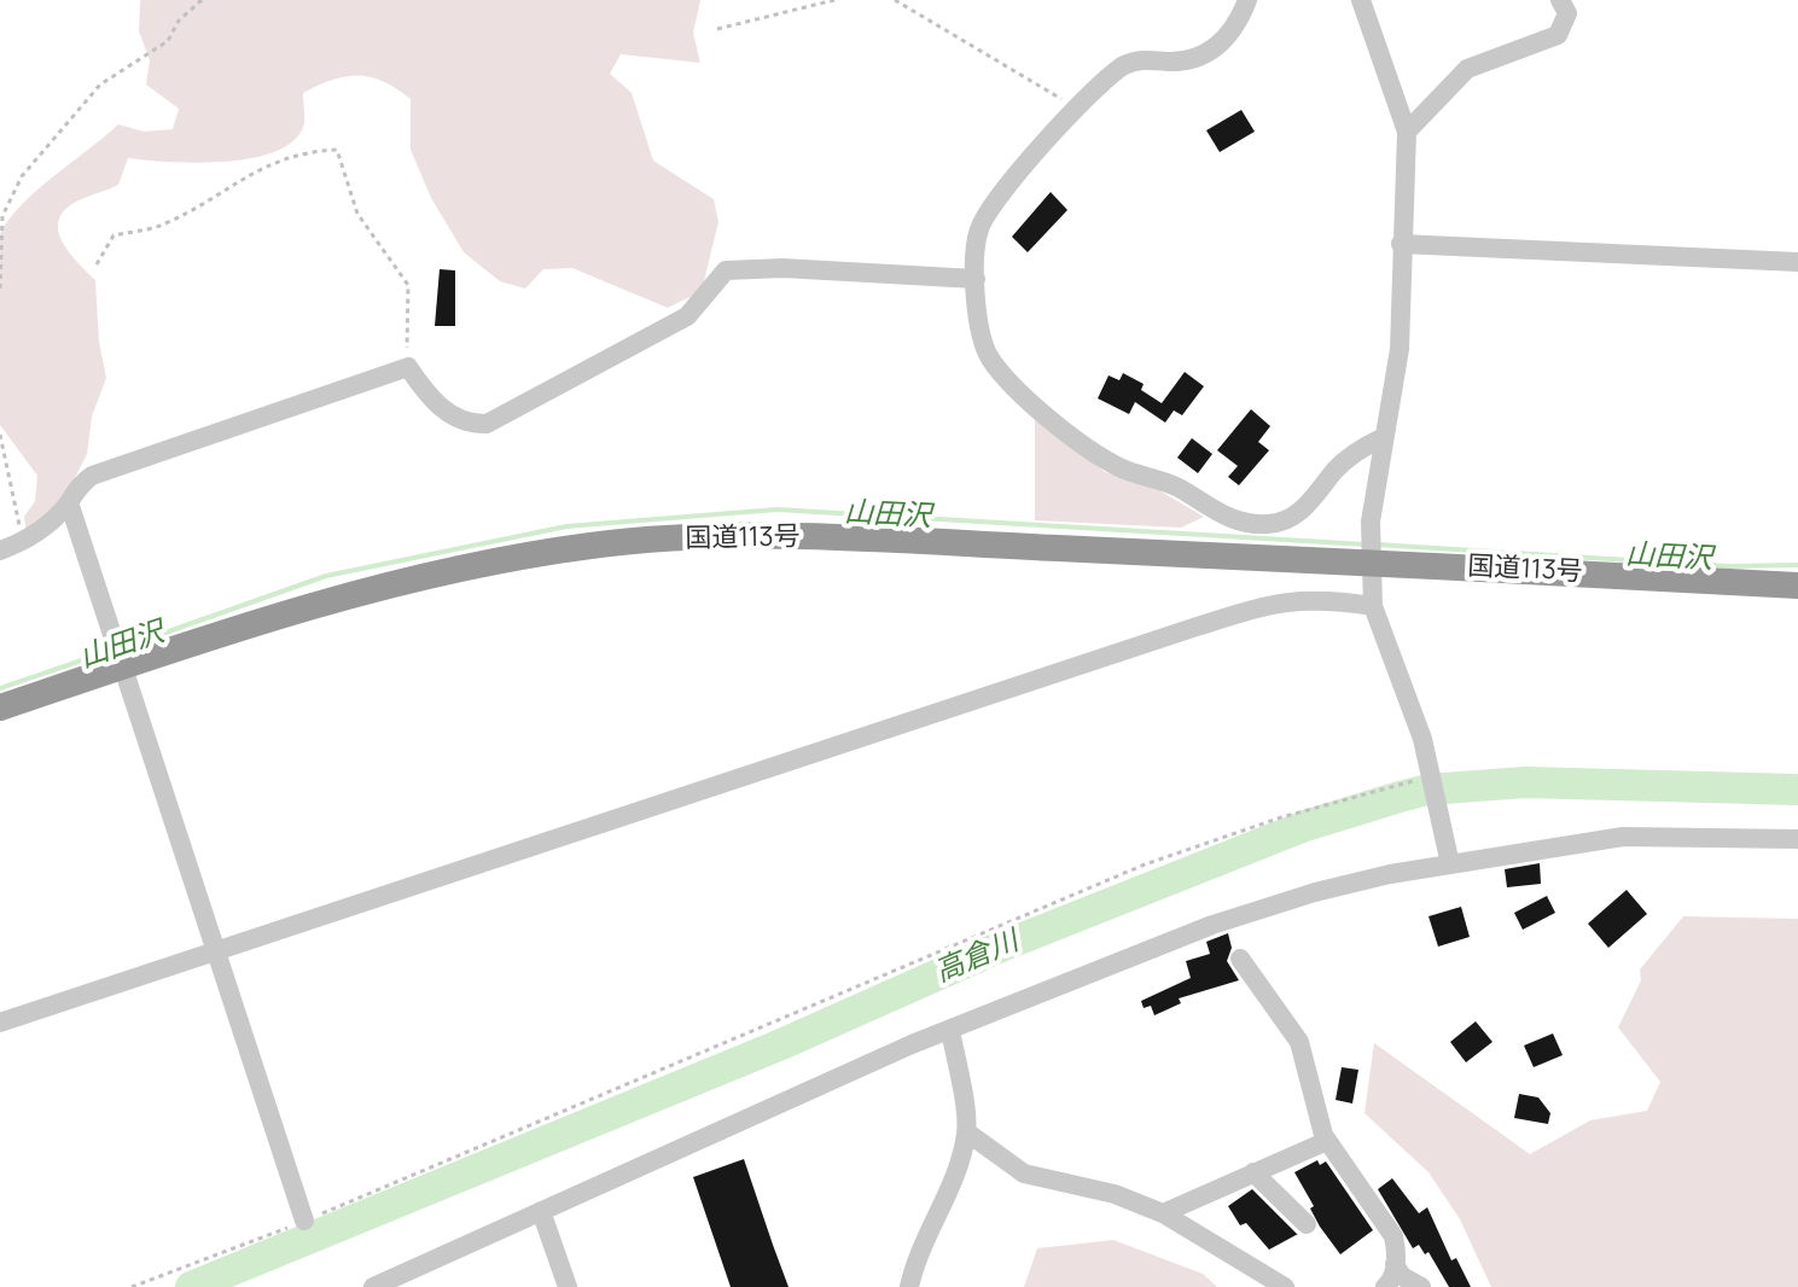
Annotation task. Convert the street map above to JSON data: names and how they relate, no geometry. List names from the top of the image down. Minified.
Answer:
{"streets":{"highway":["国道113号"]},"water":["山田沢","高倉川"]}
